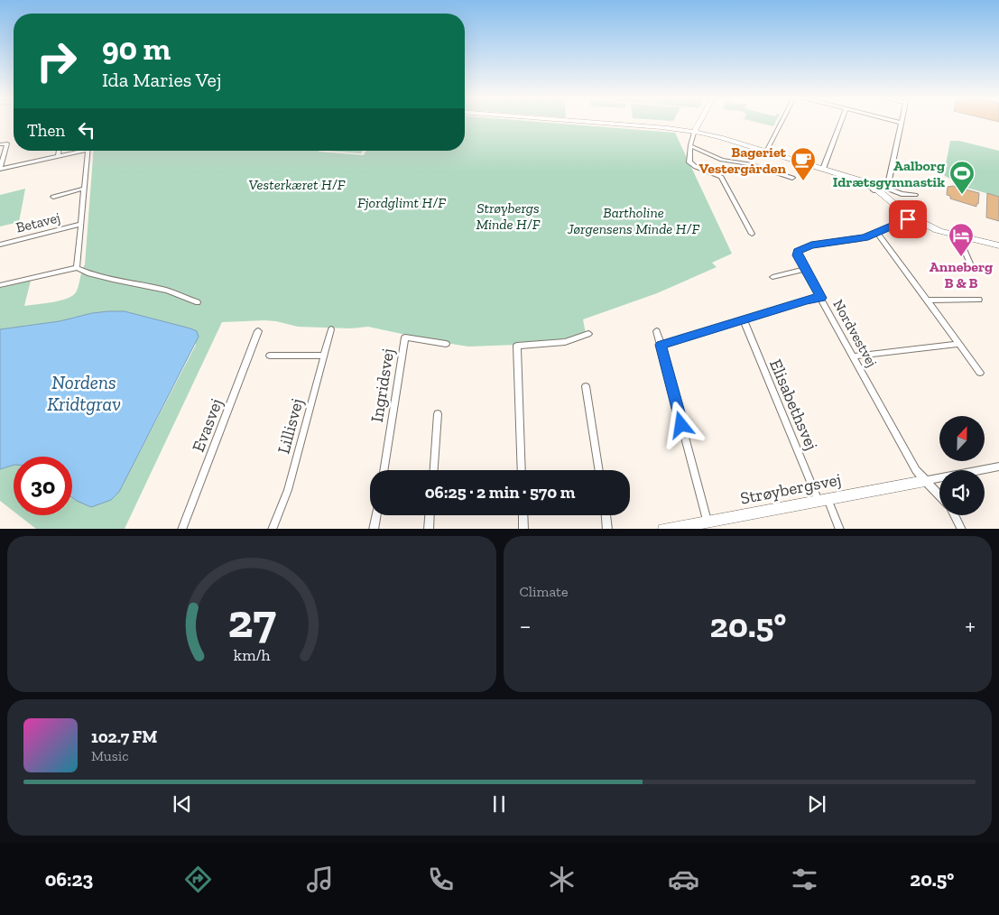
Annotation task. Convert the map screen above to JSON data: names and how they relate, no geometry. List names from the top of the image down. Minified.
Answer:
{"streets":{"street":["Betavej","Nordvestvej","Ingridsvej","Elisabethsvej","Evasvej","Lillisvej","Strøybergsvej"]},"crossings":[["Nordvestvej","Strøybergsvej"],["Elisabethsvej","Strøybergsvej"]],"water":["Nordens Kridtgrav"],"parks":["Vesterkæret H/F","Fjordglimt H/F","Strøybergs Minde H/F","Bartholine Jørgensens Minde H/F"],"places":{"cafe":["Bageriet Vestergården"],"sports":["Aalborg Idrætsgymnastik"],"hotel":["Anneberg B & B"]},"north":"top","page":{"turn":["90 m","Ida Maries Vej"],"then":"Then","limit":"30","trip":"06:25 · 2 min · 570 m","tile":"Climate","heat":["−","20.5°","+"],"song":["102.7 FM","Music"],"tabs":["06:23","20.5°"],"gauge":["27","km/h"]}}
